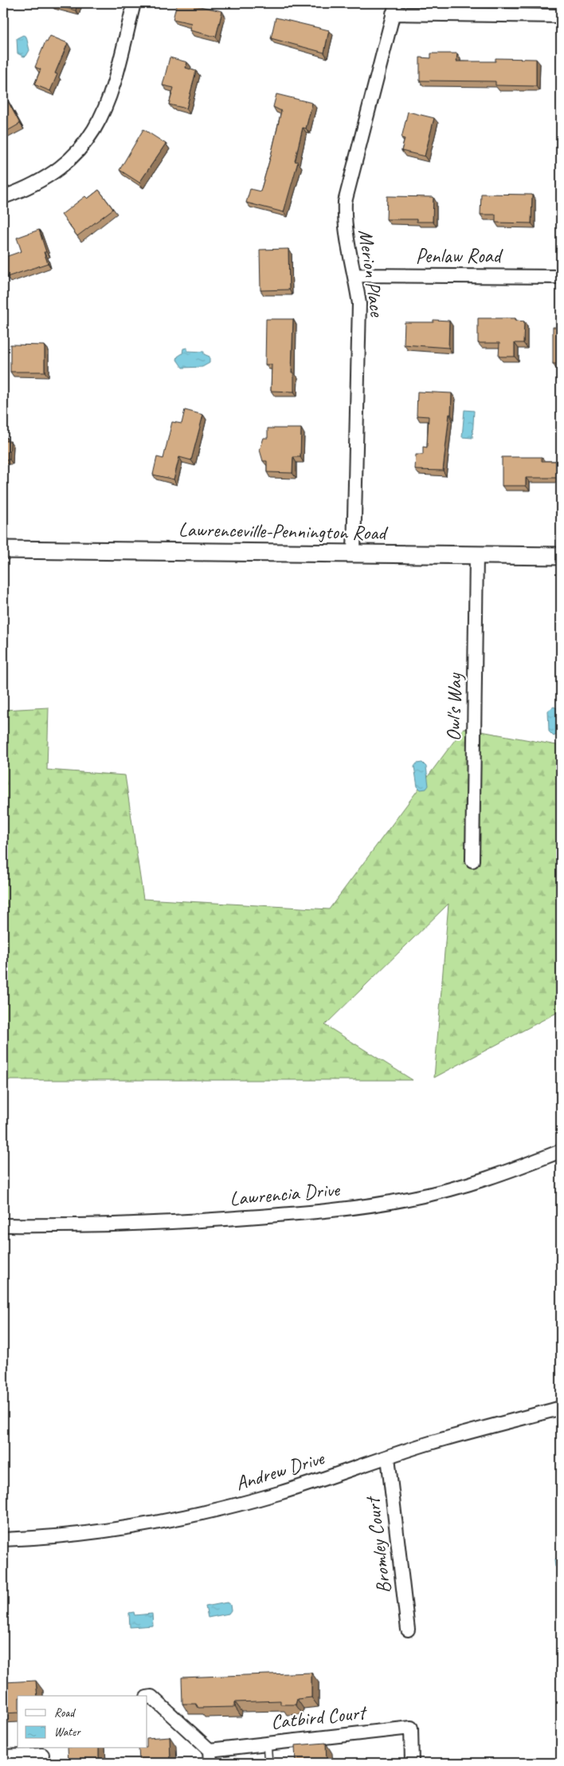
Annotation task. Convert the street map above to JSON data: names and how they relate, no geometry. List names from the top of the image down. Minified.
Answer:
{"streets":{"street":["Penlaw Road","Merion Place","Lawrenceville-Pennington Road","Owl's Way","Lawrencia Drive","Andrew Drive","Bromley Court","Catbird Court"]},"crossings":[["Penlaw Road","Merion Place"],["Merion Place","Lawrenceville-Pennington Road"],["Lawrenceville-Pennington Road","Owl's Way"],["Andrew Drive","Bromley Court"]],"legend":["Road","Water"]}
